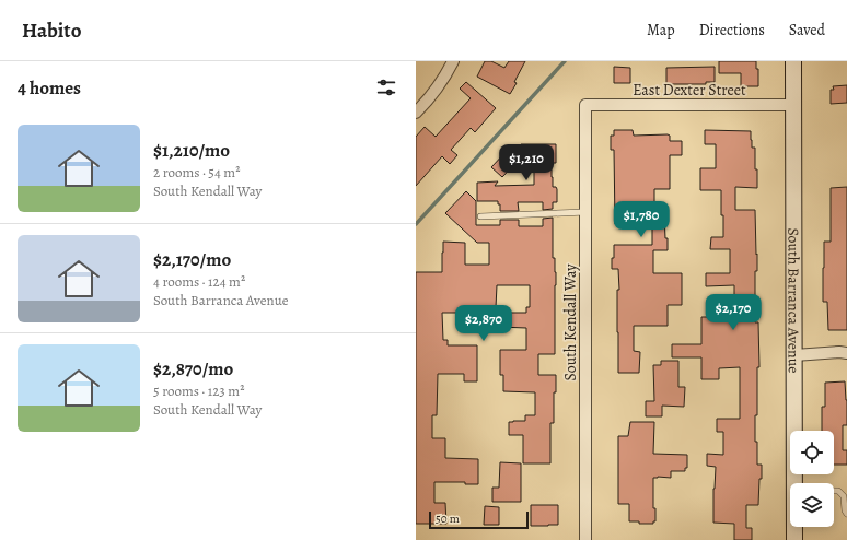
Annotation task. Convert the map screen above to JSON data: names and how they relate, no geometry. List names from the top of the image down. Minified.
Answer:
{"streets":{"main road":["South Barranca Avenue"],"street":["East Dexter Street","South Kendall Way"]},"crossings":[["East Dexter Street","South Barranca Avenue"],["East Dexter Street","South Kendall Way"]],"scale_bar":"50 m","page":{"header":"Habito","nav":["Map","Directions","Saved"],"heading":"4 homes","list":[{"name":"$1,210/mo","note":"2 rooms · 54 m² · South Kendall Way"},{"name":"$2,170/mo","note":"4 rooms · 124 m² · South Barranca Avenue"},{"name":"$2,870/mo","note":"5 rooms · 123 m² · South Kendall Way"}],"price":["$1,210","$1,780","$2,170","$2,870"],"scale":"50 m"}}
